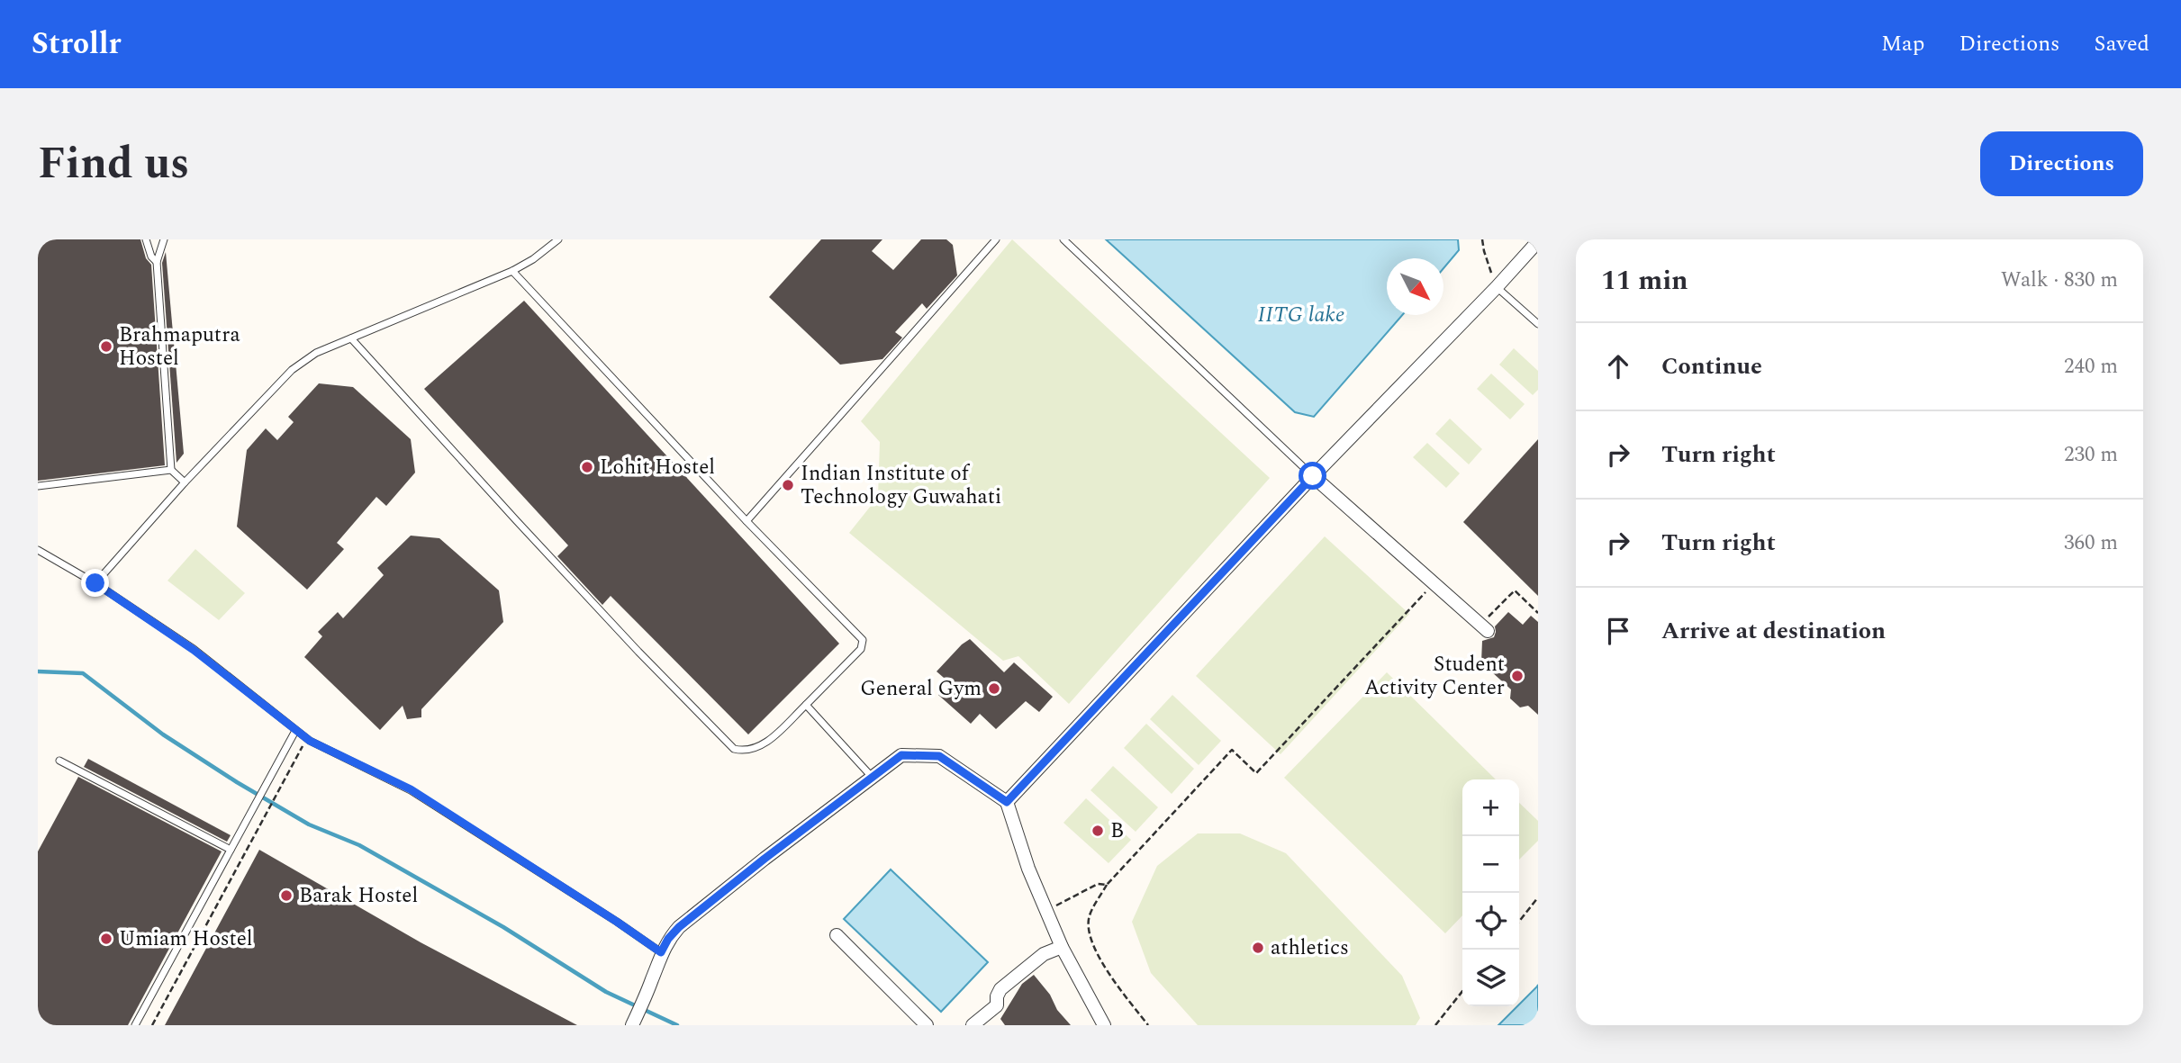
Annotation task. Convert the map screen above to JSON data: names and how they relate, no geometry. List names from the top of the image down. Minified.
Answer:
{"water":["IITG lake"],"places":["Brahmaputra Hostel","Lohit Hostel","Indian Institute of Technology Guwahati","Student Activity Center","General Gym","B","Barak Hostel","Umiam Hostel","athletics"],"north":"bottom right","page":{"header":"Strollr","nav":["Map","Directions","Saved"],"title":"Find us","buttons":"Directions","heading":["11 min","Walk · 830 m"],"list":[["Continue","240 m"],["Turn right","230 m"],["Turn right","360 m"],"Arrive at destination"],"map_buttons":["+","−"]}}
